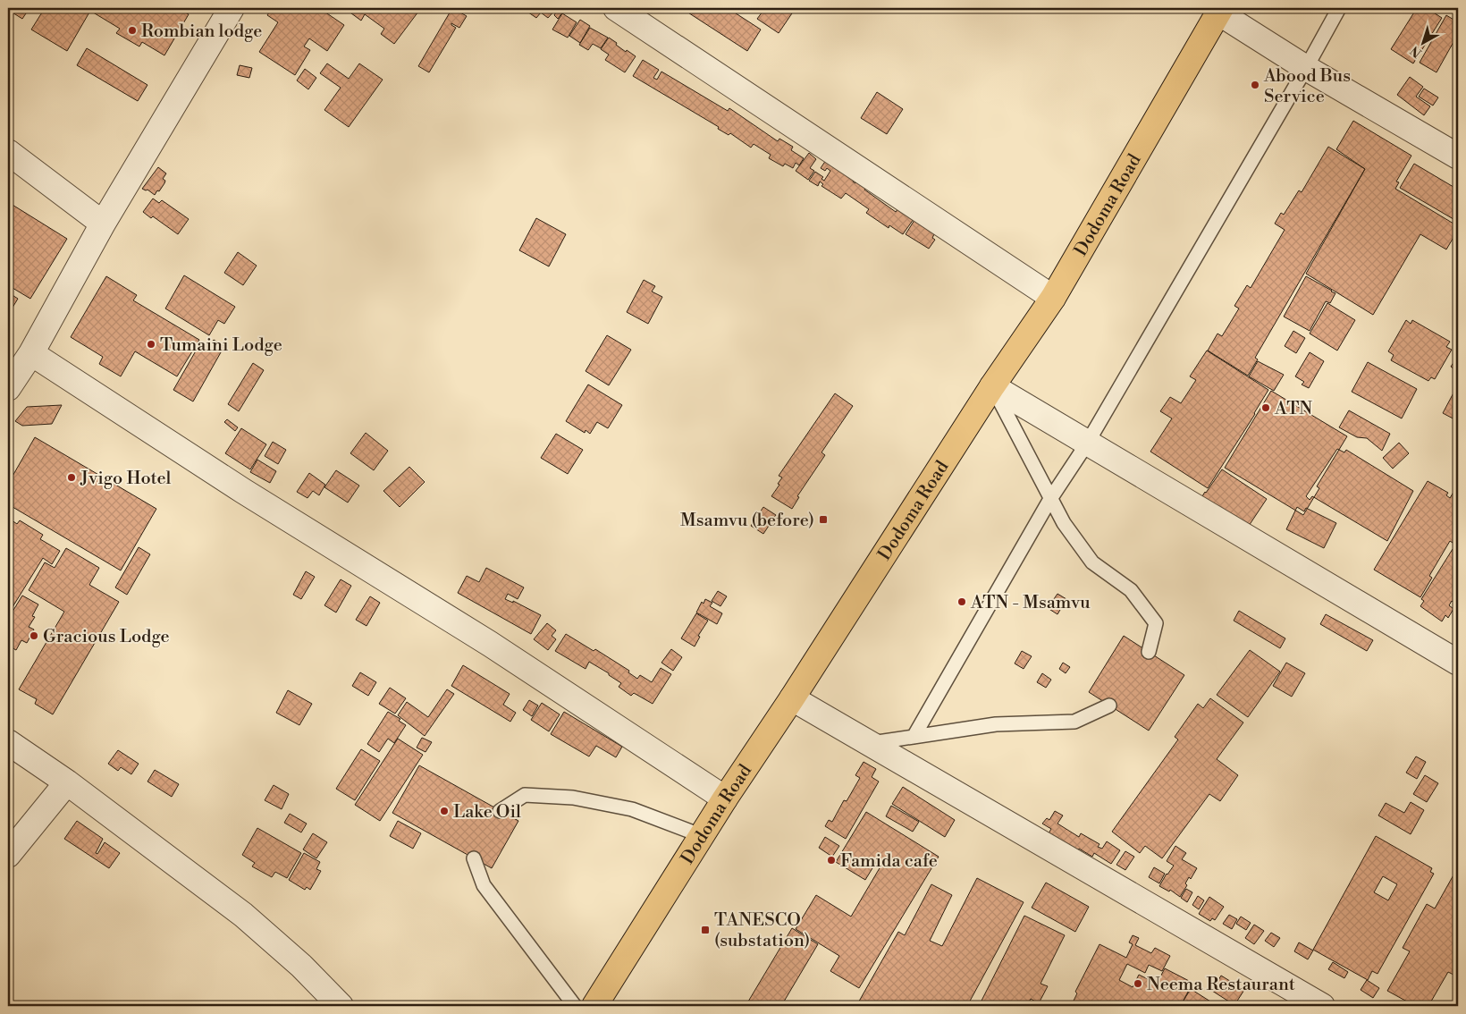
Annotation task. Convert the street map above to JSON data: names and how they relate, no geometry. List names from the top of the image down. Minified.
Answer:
{"streets":{"highway":["Dodoma Road"]},"places":{"other":["Rombian lodge","Abood Bus Service","Tumaini Lodge","ATN","Jvigo Hotel","ATN - Msamvu","Gracious Lodge","Lake Oil","Famida cafe","Neema Restaurant"],"transit":["Msamvu (before)","TANESCO (substation)"]},"north":"bottom left"}
